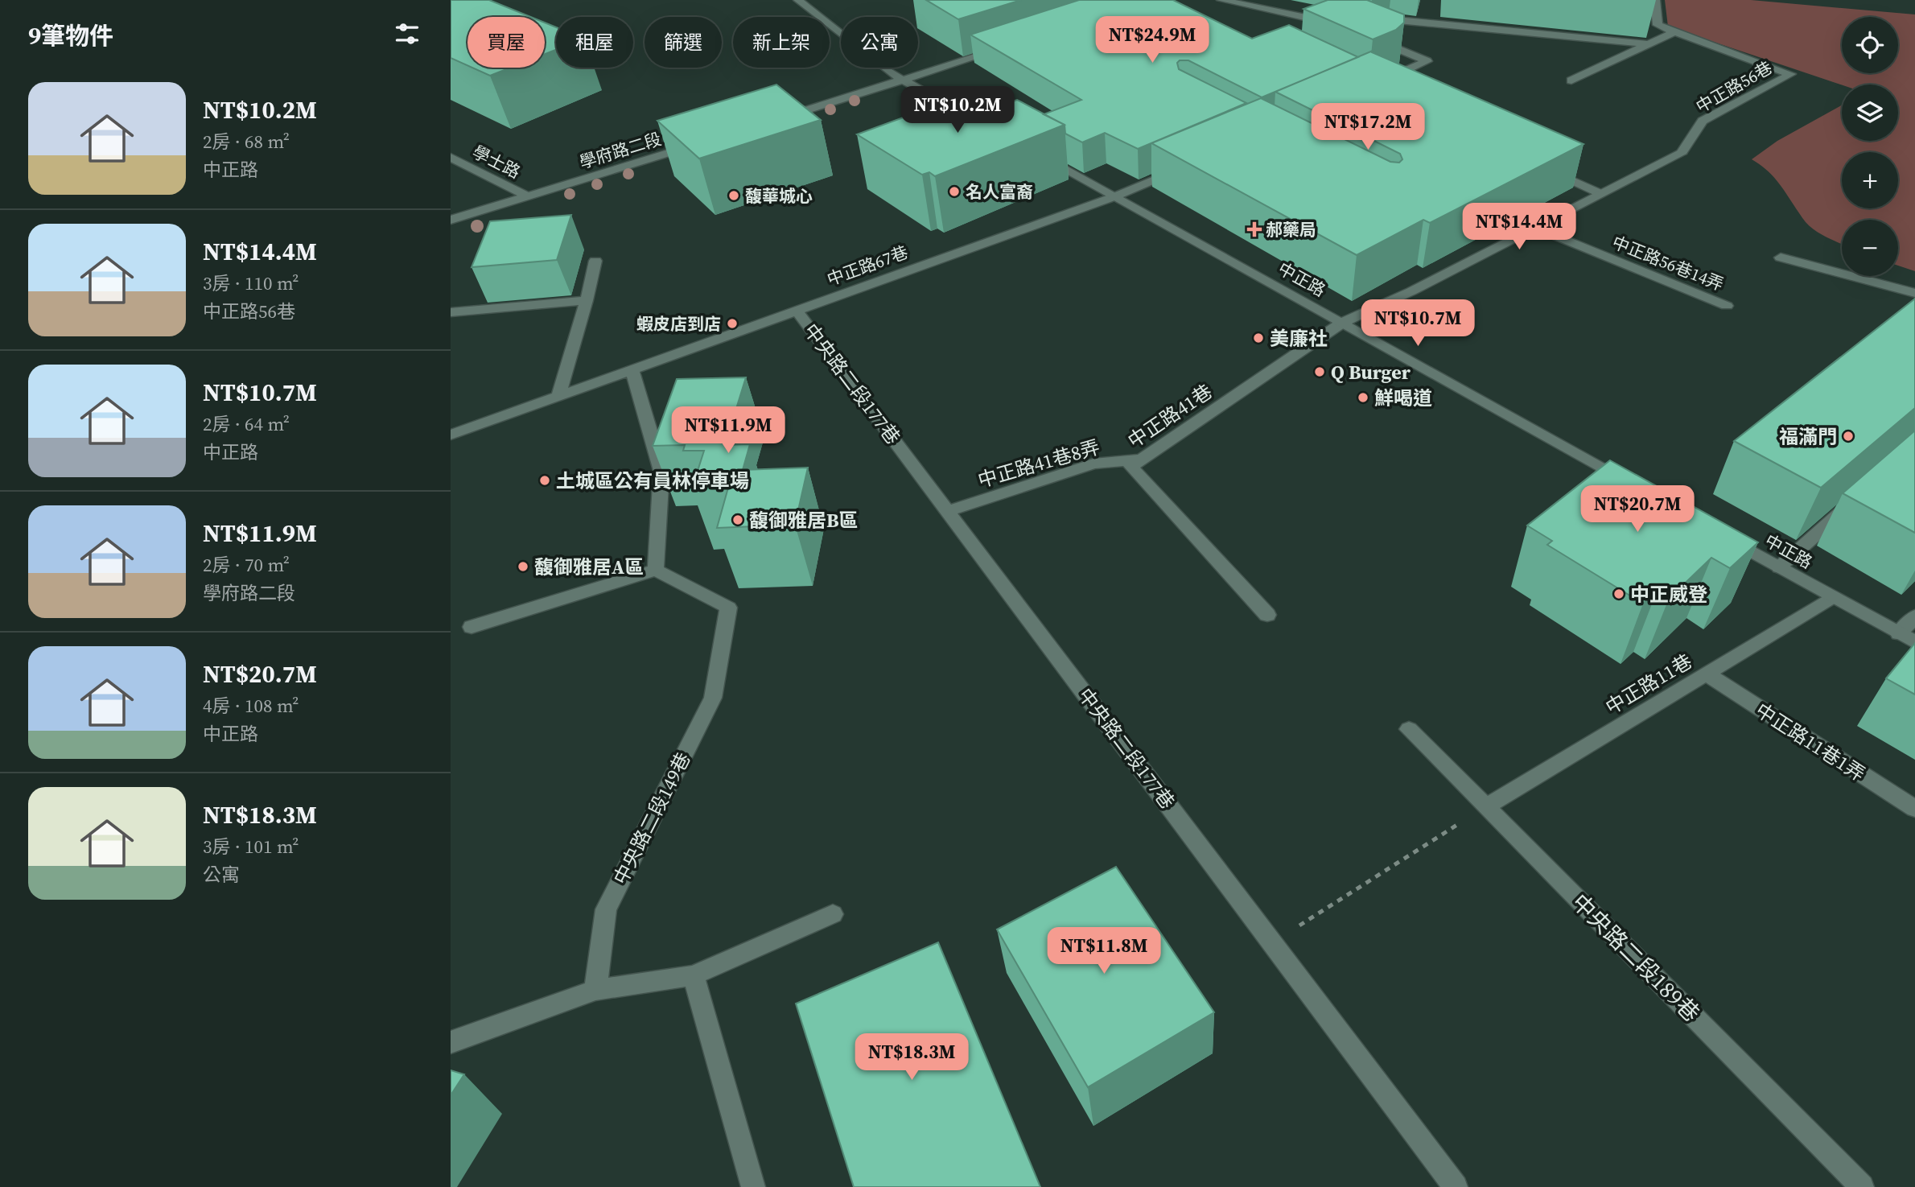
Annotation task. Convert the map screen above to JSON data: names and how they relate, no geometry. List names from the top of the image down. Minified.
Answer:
{"streets":{"street":["中正路56巷","學府路二段","學士路","中正路56巷14弄","中正路67巷","中正路","中央路二段177巷","中正路41巷","中正路41巷8弄","中正路11巷","中正路11巷1弄","中央路二段149巷","中央路二段189巷"]},"crossings":[["中正路56巷","中正路56巷14弄"],["中正路56巷","中正路"],["中正路56巷","中正路41巷"],["學府路二段","學士路"],["中正路67巷","中正路"],["中正路67巷","中央路二段177巷"],["中正路","中正路41巷"],["中正路","中正路11巷"],["中央路二段177巷","中正路41巷8弄"],["中正路41巷","中正路41巷8弄"],["中正路11巷","中正路11巷1弄"],["中正路11巷","中央路二段189巷"]],"places":{"other":["名人富裔","馥華城心","蝦皮店到店","美廉社","Q Burger","鮮喝道","福滿門","土城區公有員林停車場","馥御雅居B區","馥御雅居A區","中正威登"],"health":["郝藥局"]},"page":{"heading":"9筆物件","price":["NT$24.9M","NT$10.2M","NT$17.2M","NT$14.4M","NT$10.7M","NT$11.9M","NT$20.7M","NT$11.8M","NT$18.3M"],"map_buttons":["+","−"],"chip":["買屋","租屋","篩選","新上架","公寓"],"list":[{"name":"NT$10.2M","note":"2房 · 68 m² · 中正路"},{"name":"NT$14.4M","note":"3房 · 110 m² · 中正路56巷"},{"name":"NT$10.7M","note":"2房 · 64 m² · 中正路"},{"name":"NT$11.9M","note":"2房 · 70 m² · 學府路二段"},{"name":"NT$20.7M","note":"4房 · 108 m² · 中正路"},{"name":"NT$18.3M","note":"3房 · 101 m² · 公寓"}]}}
